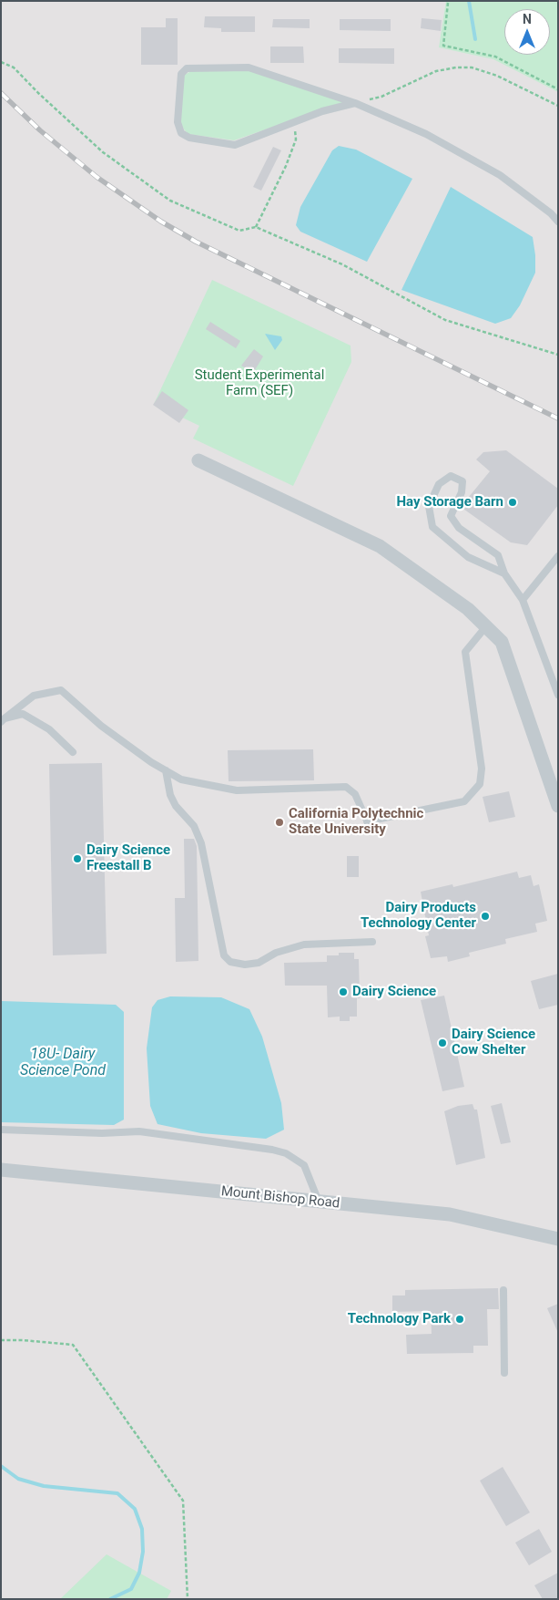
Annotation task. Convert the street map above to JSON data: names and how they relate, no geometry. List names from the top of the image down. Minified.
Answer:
{"streets":{"street":["Mount Bishop Road"]},"water":["18U- Dairy Science Pond"],"parks":["Student Experimental Farm (SEF)"],"places":["Hay Storage Barn","California Polytechnic State University","Dairy Science Freestall B","Dairy Products Technology Center","Dairy Science","Dairy Science Cow Shelter","Technology Park"],"north":"top"}
